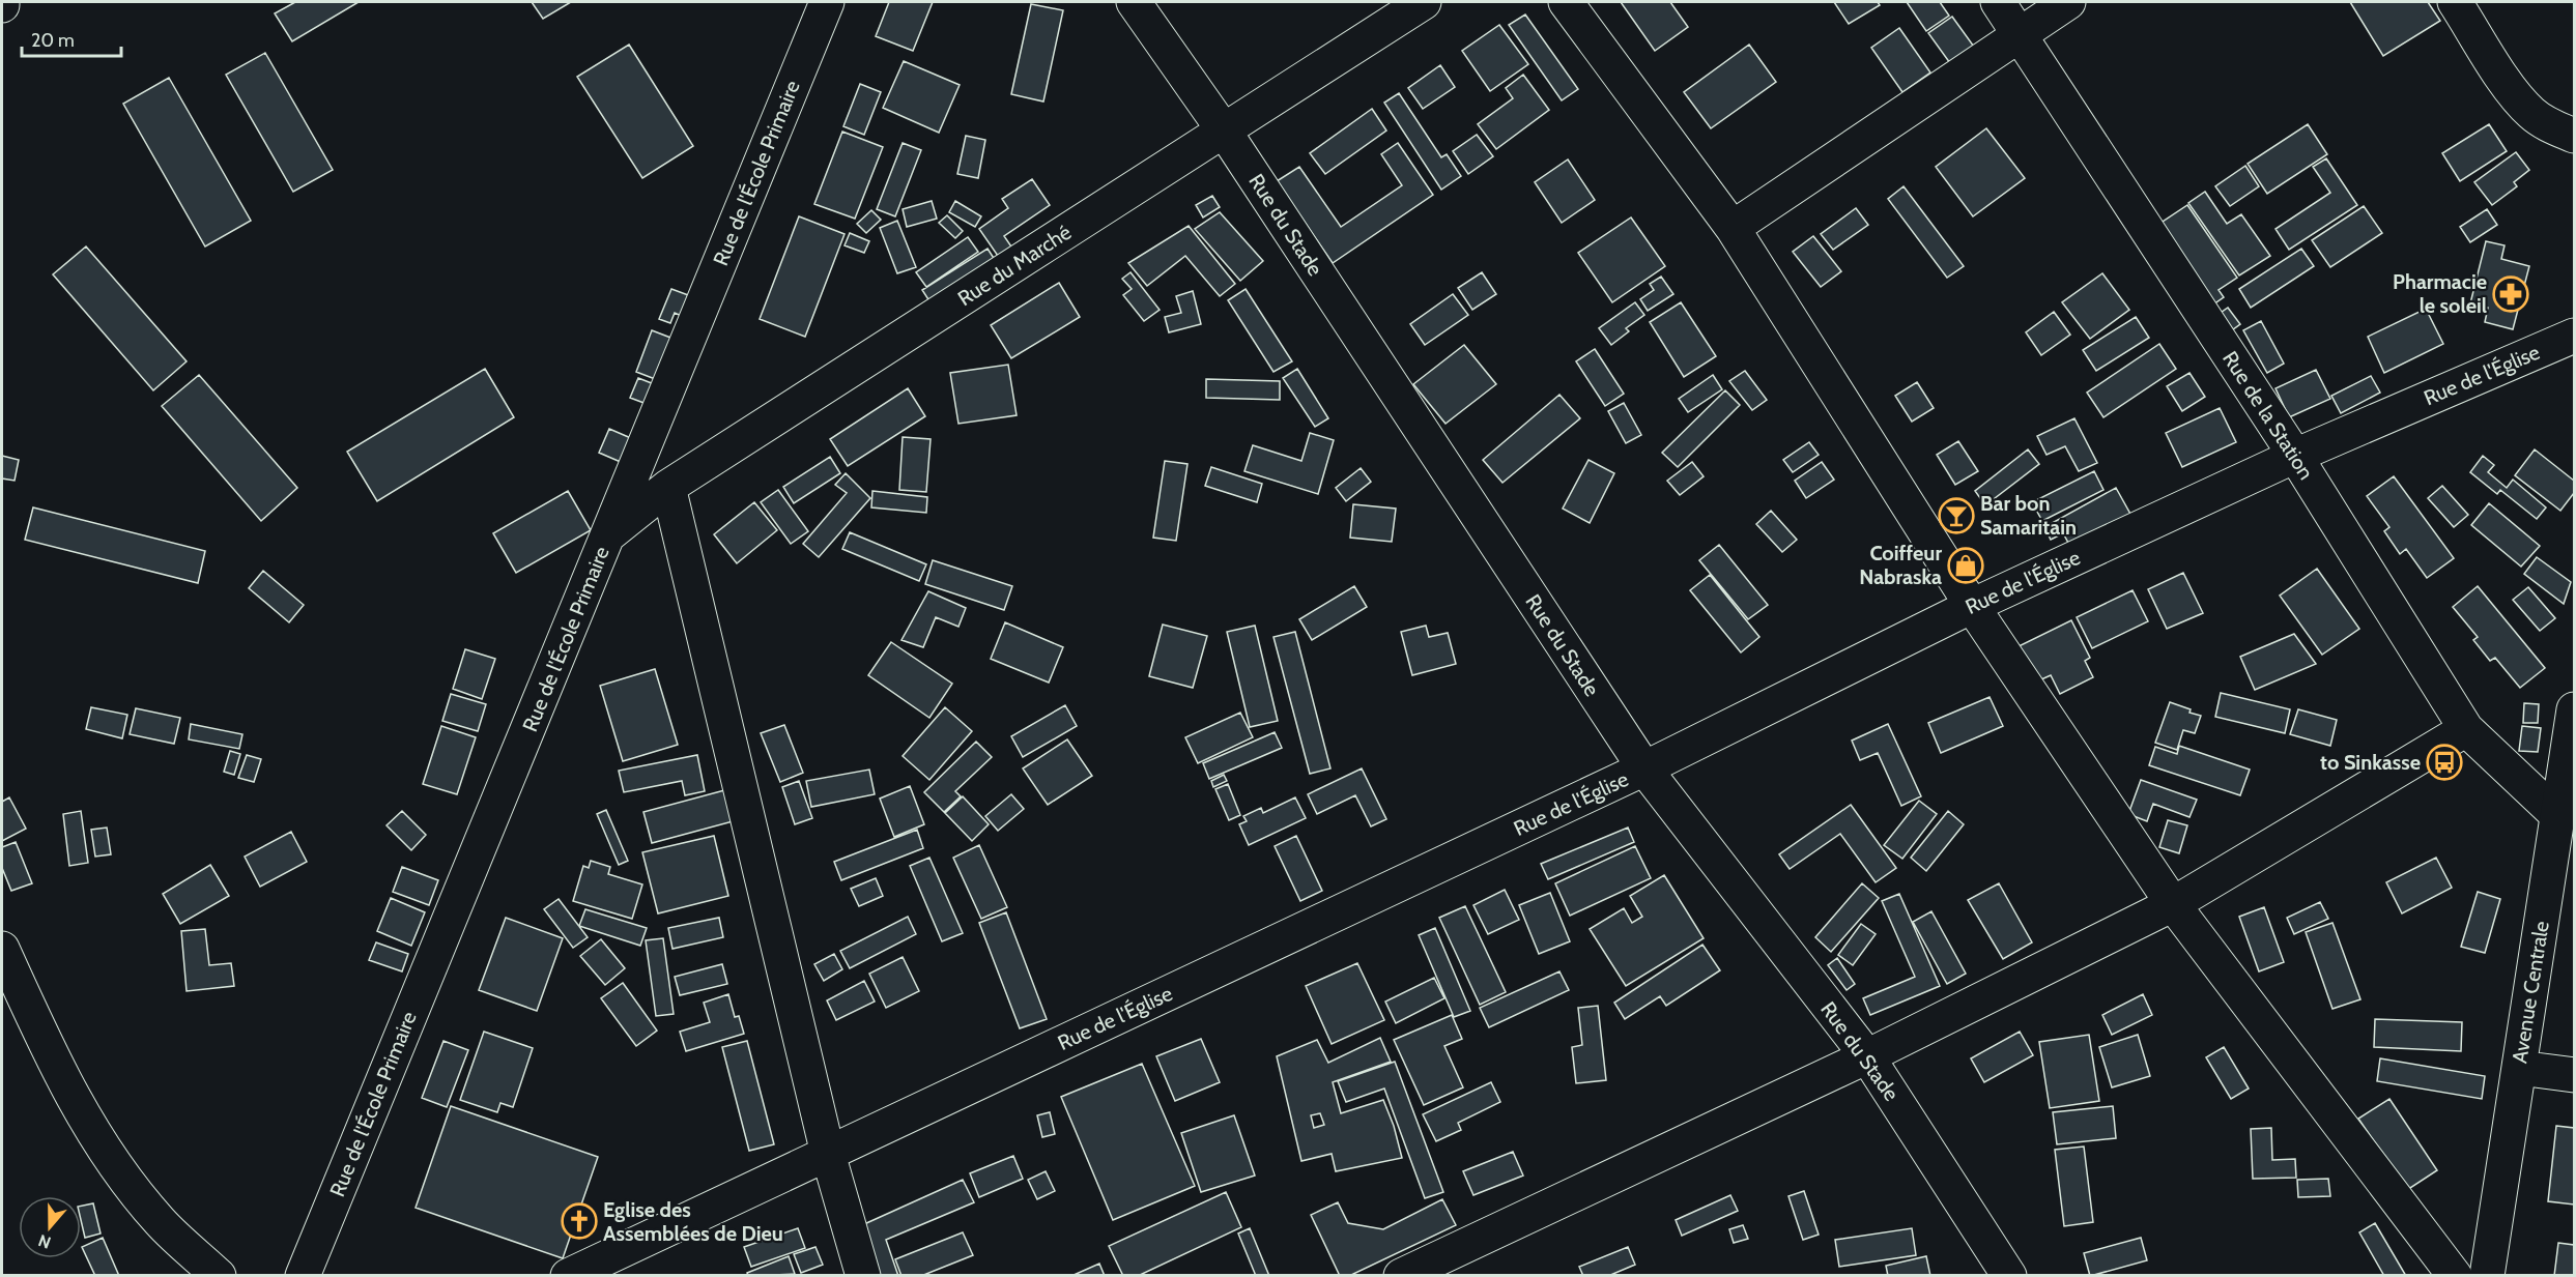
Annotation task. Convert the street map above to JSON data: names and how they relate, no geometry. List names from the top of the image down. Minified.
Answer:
{"streets":{"street":["Rue de l'École Primaire","Rue du Stade","Rue du Marché","Rue de l'Église","Rue de la Station","Avenue Centrale"]},"crossings":[["Rue de l'École Primaire","Rue du Marché"],["Rue du Stade","Rue du Marché"],["Rue du Stade","Rue de l'Église"],["Rue de l'Église","Rue de la Station"],["Rue de la Station","Avenue Centrale"]],"places":{"pharmacy":["Pharmacie le soleil"],"bar":["Bar bon Samaritain"],"shop":["Coiffeur Nabraska"],"bus stop":["to Sinkasse"],"church":["Eglise des Assemblées de Dieu"]},"scale_bar":"20 m","north":"bottom"}
